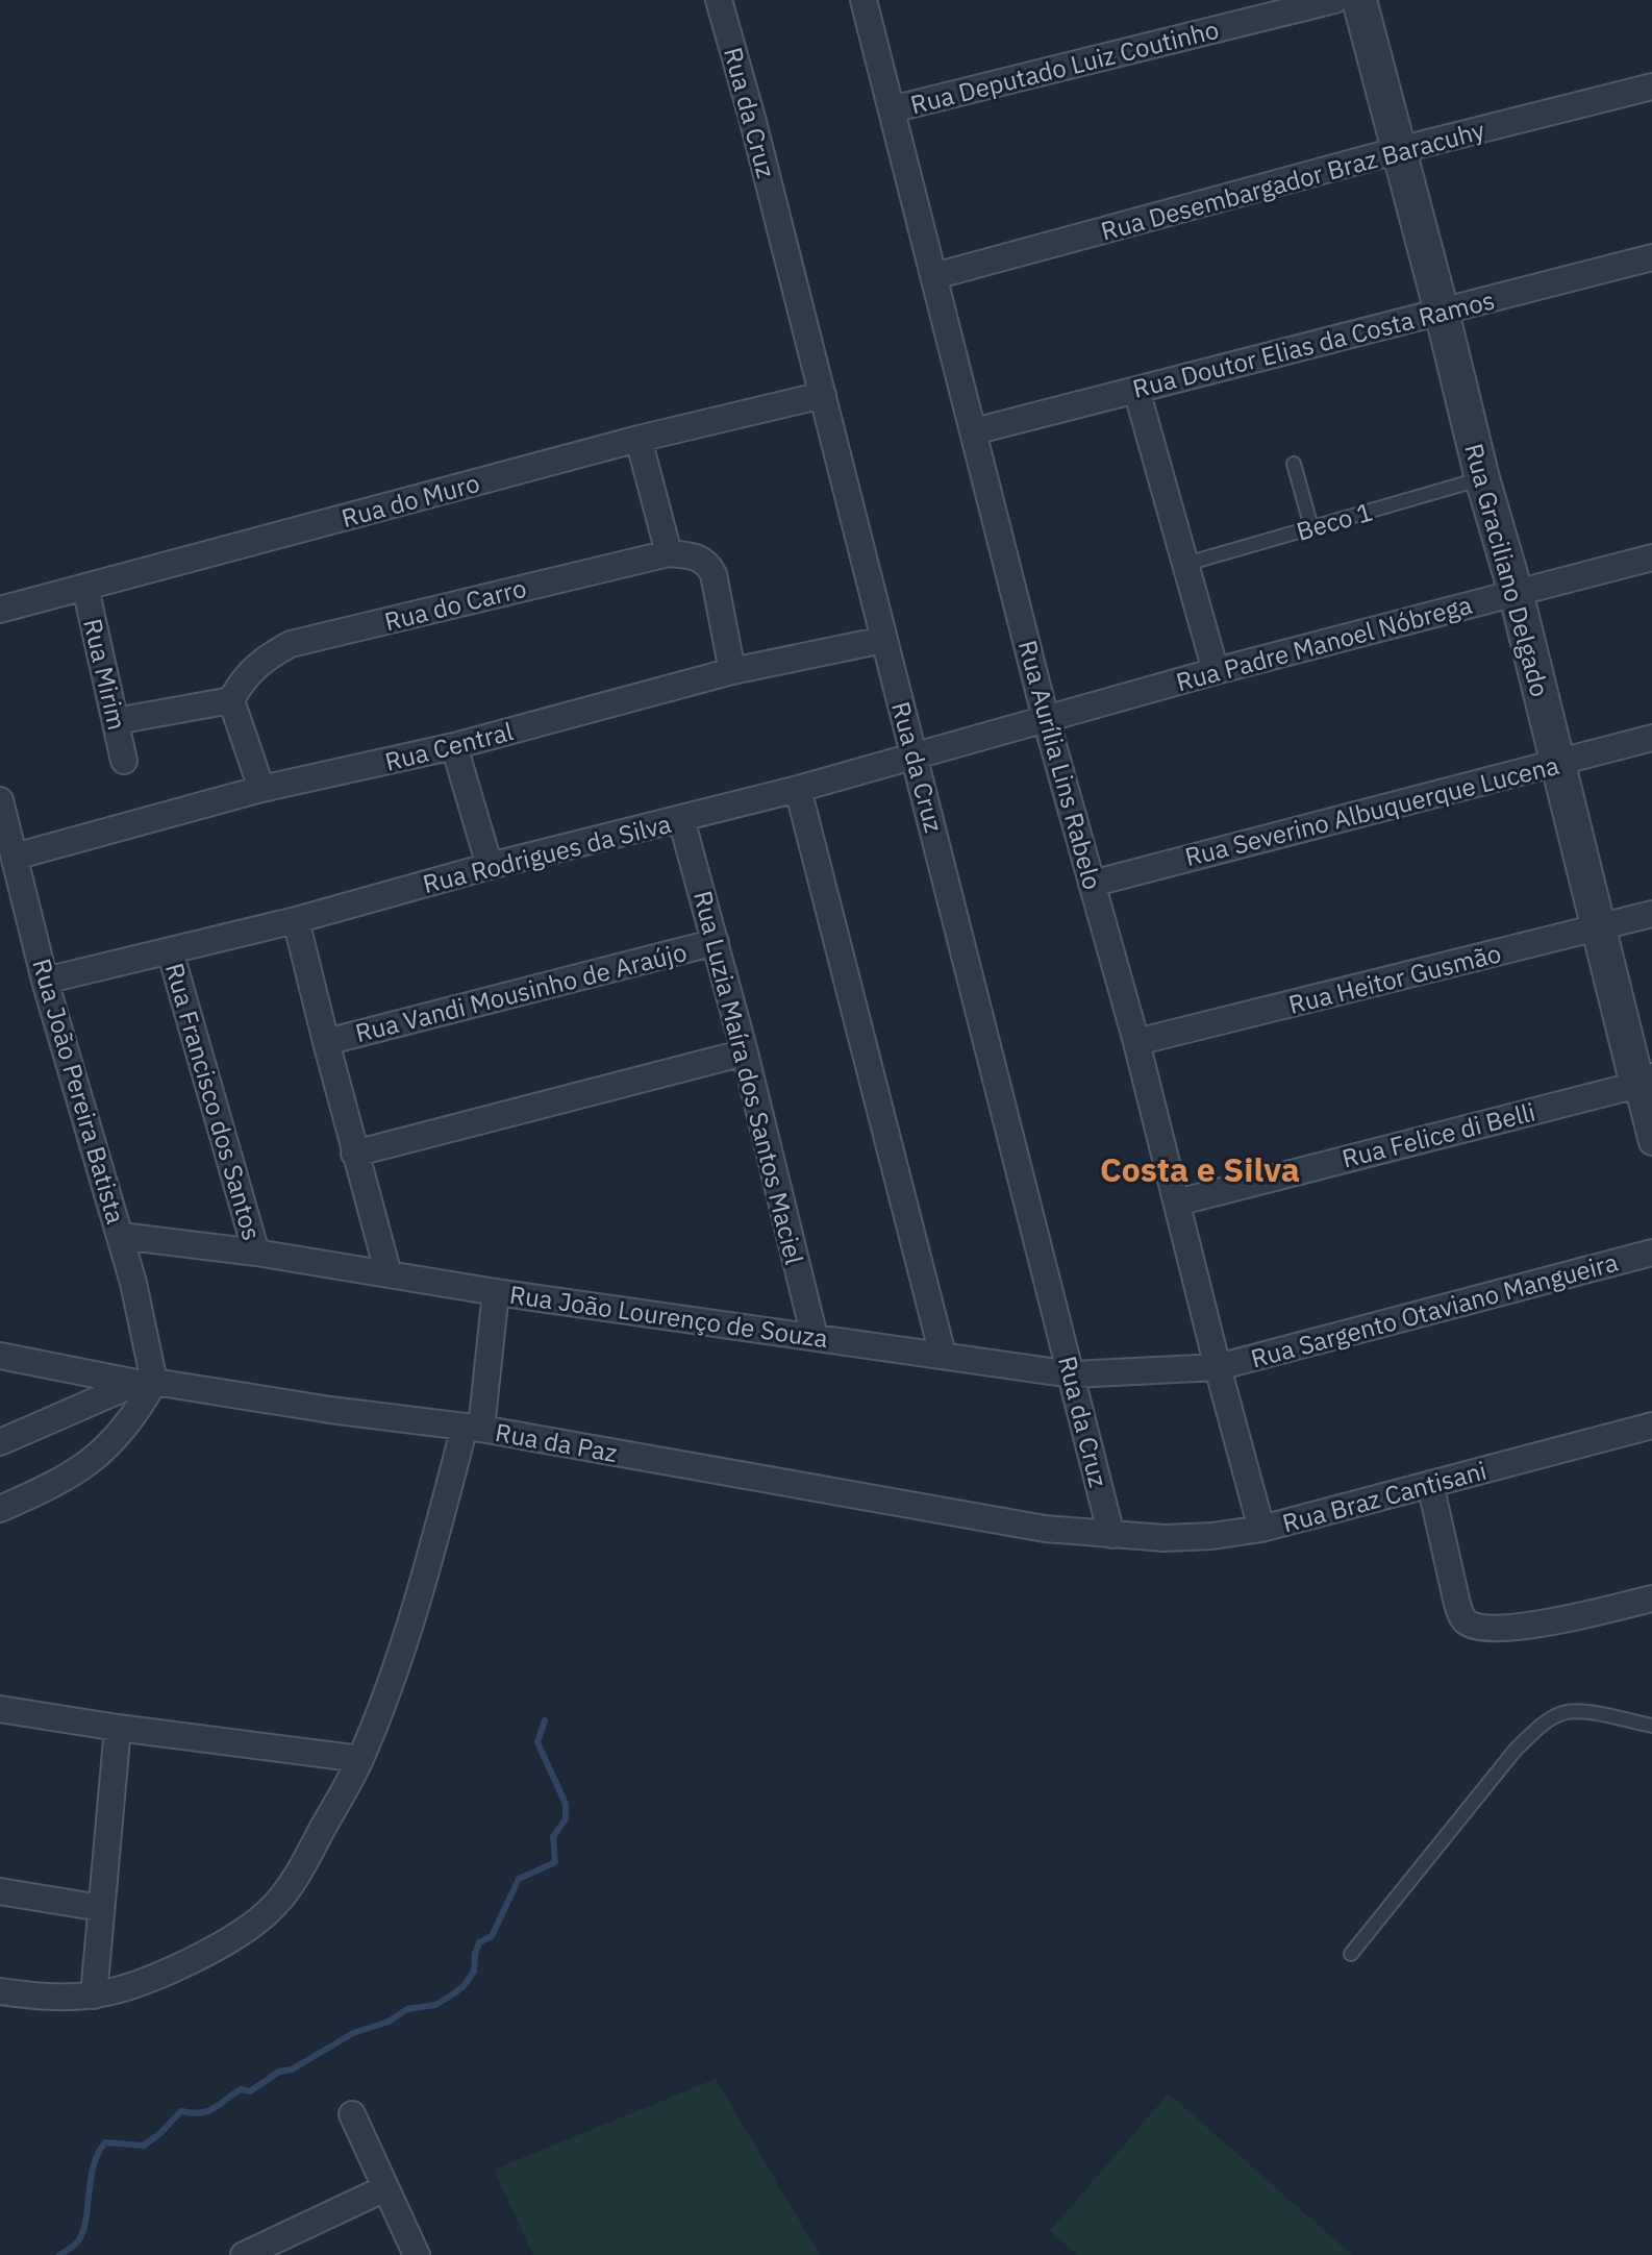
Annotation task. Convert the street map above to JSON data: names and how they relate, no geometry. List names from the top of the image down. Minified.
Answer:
{"streets":{"street":["Rua Deputado Luiz Coutinho","Rua da Cruz","Rua Desembargador Braz Baracuhy","Rua Doutor Elias da Costa Ramos","Rua do Muro","Rua Graciliano Delgado","Rua do Carro","Rua Padre Manoel Nóbrega","Rua Mirim","Rua Central","Rua Aurília Lins Rabelo","Rua Severino Albuquerque Lucena","Rua Rodrigues da Silva","Rua Heitor Gusmão","Rua Vandi Mousinho de Araújo","Rua Luzia Maíra dos Santos Maciel","Rua João Pereira Batista","Rua Francisco dos Santos","Rua Felice di Belli","Rua Sargento Otaviano Mangueira","Rua João Lourenço de Souza","Rua da Paz","Rua Braz Cantisani"],"lane":["Beco 1"]},"crossings":[["Rua Deputado Luiz Coutinho","Rua Aurília Lins Rabelo"],["Rua da Cruz","Rua do Muro"],["Rua da Cruz","Rua Central"],["Rua da Cruz","Rua Rodrigues da Silva"],["Rua da Cruz","Rua João Lourenço de Souza"],["Rua da Cruz","Rua da Paz"],["Rua da Cruz","Rua Braz Cantisani"],["Rua Desembargador Braz Baracuhy","Rua Graciliano Delgado"],["Rua Desembargador Braz Baracuhy","Rua Aurília Lins Rabelo"],["Rua Doutor Elias da Costa Ramos","Rua Graciliano Delgado"],["Rua Doutor Elias da Costa Ramos","Rua Aurília Lins Rabelo"],["Rua do Muro","Rua Mirim"],["Beco 1","Rua Graciliano Delgado"],["Rua Graciliano Delgado","Rua Padre Manoel Nóbrega"],["Rua Graciliano Delgado","Rua Severino Albuquerque Lucena"],["Rua Graciliano Delgado","Rua Heitor Gusmão"],["Rua Graciliano Delgado","Rua Felice di Belli"],["Rua do Carro","Rua Central"],["Rua Padre Manoel Nóbrega","Rua Aurília Lins Rabelo"],["Rua Padre Manoel Nóbrega","Rua Rodrigues da Silva"],["Rua Central","Rua João Pereira Batista"],["Rua Aurília Lins Rabelo","Rua Severino Albuquerque Lucena"],["Rua Aurília Lins Rabelo","Rua Rodrigues da Silva"],["Rua Aurília Lins Rabelo","Rua Heitor Gusmão"],["Rua Aurília Lins Rabelo","Rua Felice di Belli"],["Rua Aurília Lins Rabelo","Rua Sargento Otaviano Mangueira"],["Rua Aurília Lins Rabelo","Rua João Lourenço de Souza"],["Rua Aurília Lins Rabelo","Rua Braz Cantisani"],["Rua Rodrigues da Silva","Rua Luzia Maíra dos Santos Maciel"],["Rua Rodrigues da Silva","Rua João Pereira Batista"],["Rua Rodrigues da Silva","Rua Francisco dos Santos"],["Rua Vandi Mousinho de Araújo","Rua Luzia Maíra dos Santos Maciel"],["Rua Luzia Maíra dos Santos Maciel","Rua João Lourenço de Souza"],["Rua João Pereira Batista","Rua João Lourenço de Souza"],["Rua João Pereira Batista","Rua da Paz"],["Rua Francisco dos Santos","Rua João Lourenço de Souza"],["Rua Sargento Otaviano Mangueira","Rua João Lourenço de Souza"],["Rua da Paz","Rua Braz Cantisani"]],"districts":["Costa e Silva"]}
